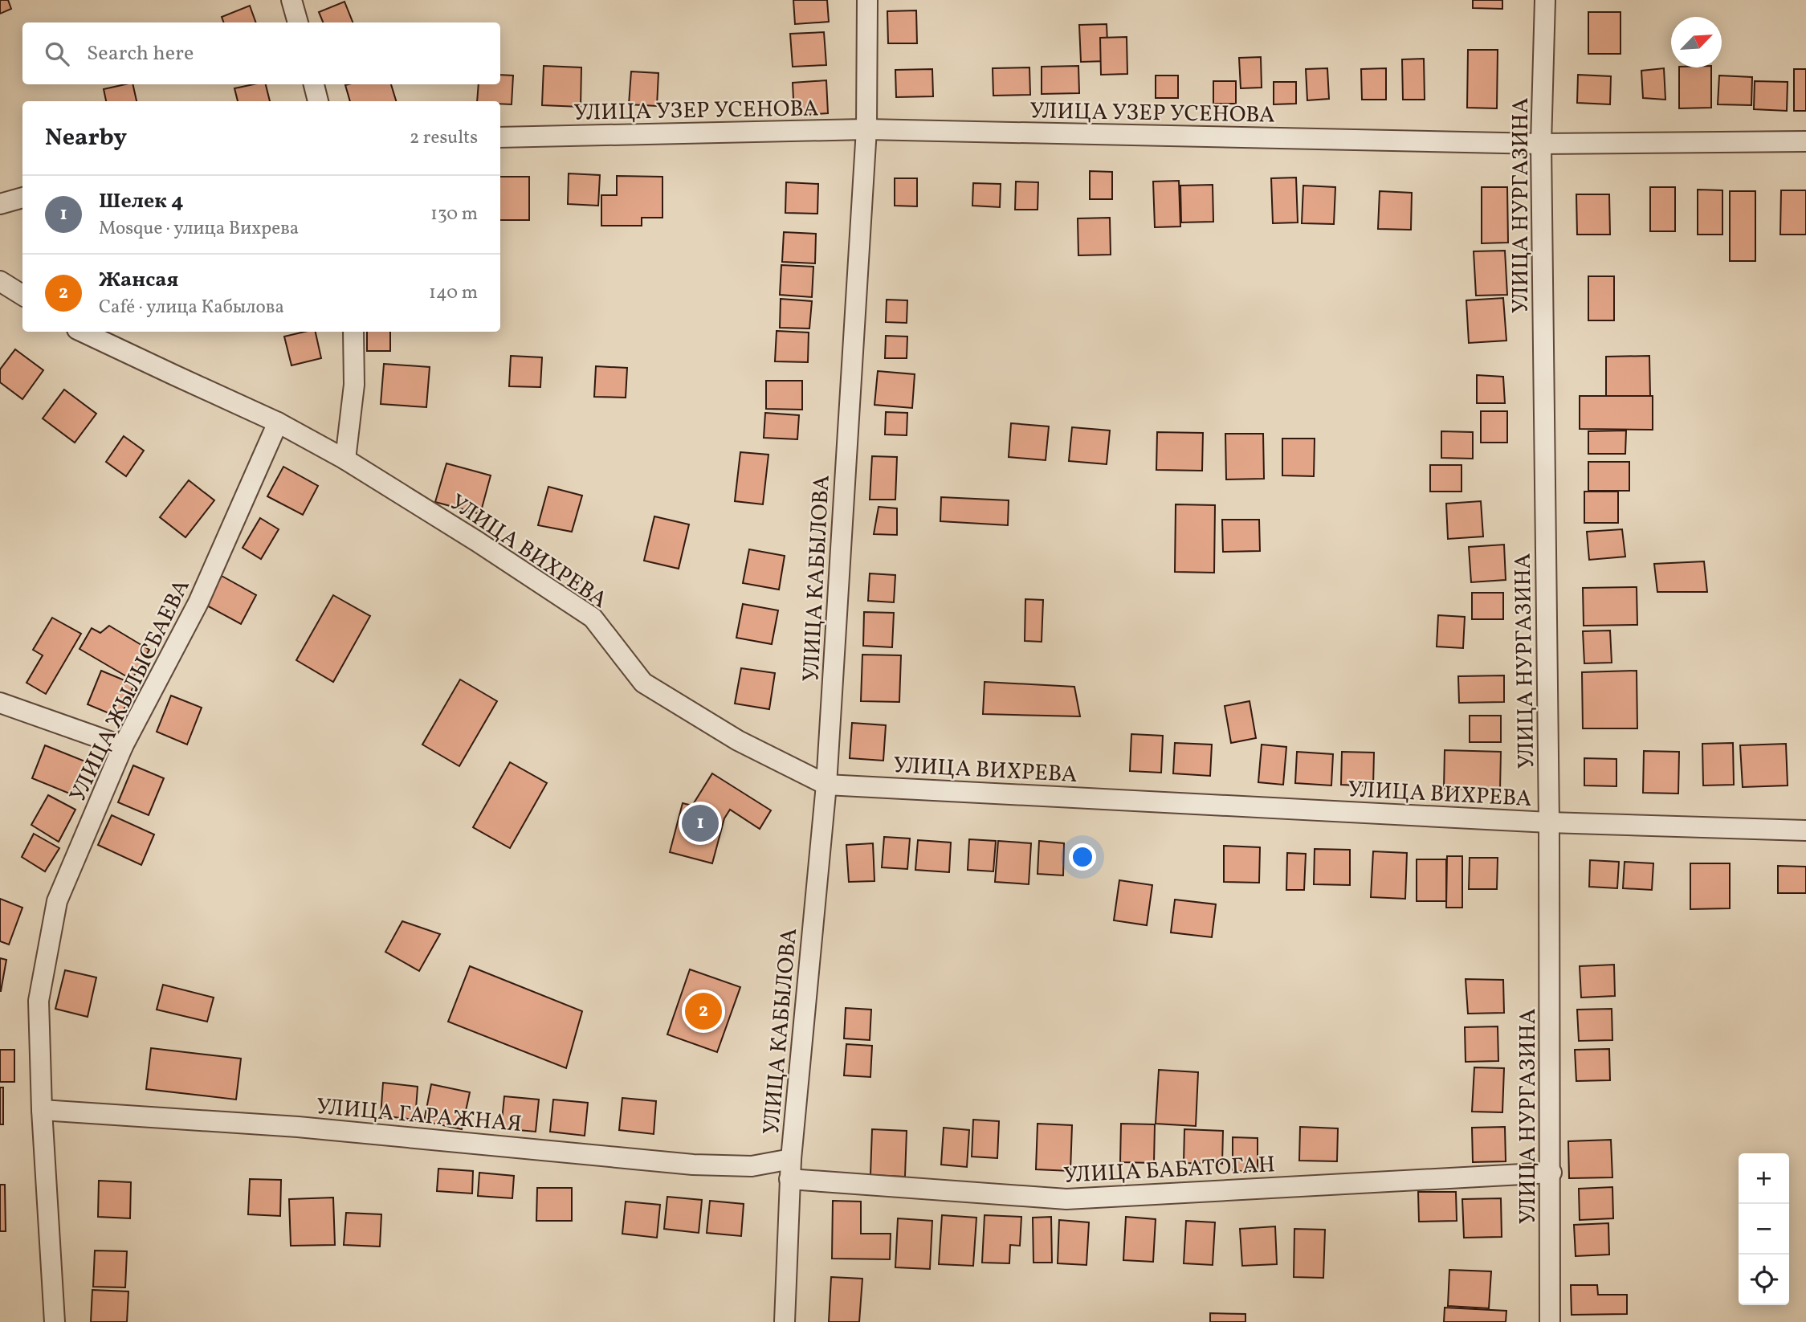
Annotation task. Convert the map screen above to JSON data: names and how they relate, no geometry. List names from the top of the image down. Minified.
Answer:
{"streets":{"street":["УЛИЦА УЗЕР УСЕНОВА","УЛИЦА НУРГАЗИНА","УЛИЦА ВИХРЕВА","УЛИЦА КАБЫЛОВА","УЛИЦА ЖЫЛЫСБАЕВА","УЛИЦА ГАРАЖНАЯ","УЛИЦА БАБАТОГАН"]},"crossings":[["УЛИЦА УЗЕР УСЕНОВА","УЛИЦА НУРГАЗИНА"],["УЛИЦА УЗЕР УСЕНОВА","УЛИЦА КАБЫЛОВА"],["УЛИЦА НУРГАЗИНА","УЛИЦА ВИХРЕВА"],["УЛИЦА НУРГАЗИНА","УЛИЦА БАБАТОГАН"],["УЛИЦА ВИХРЕВА","УЛИЦА КАБЫЛОВА"],["УЛИЦА ВИХРЕВА","УЛИЦА ЖЫЛЫСБАЕВА"],["УЛИЦА КАБЫЛОВА","УЛИЦА ГАРАЖНАЯ"],["УЛИЦА КАБЫЛОВА","УЛИЦА БАБАТОГАН"],["УЛИЦА ЖЫЛЫСБАЕВА","УЛИЦА ГАРАЖНАЯ"]],"north":"top right","page":{"search":"Search here","heading":["Nearby","2 results"],"list":[{"mark":"1","name":"Шелек 4","note":"Mosque · улица Вихрева","value":"130 m"},{"mark":"2","name":"Жансая","note":"Café · улица Кабылова","value":"140 m"}],"pins":["1","2"],"map_buttons":["+","−"]}}
